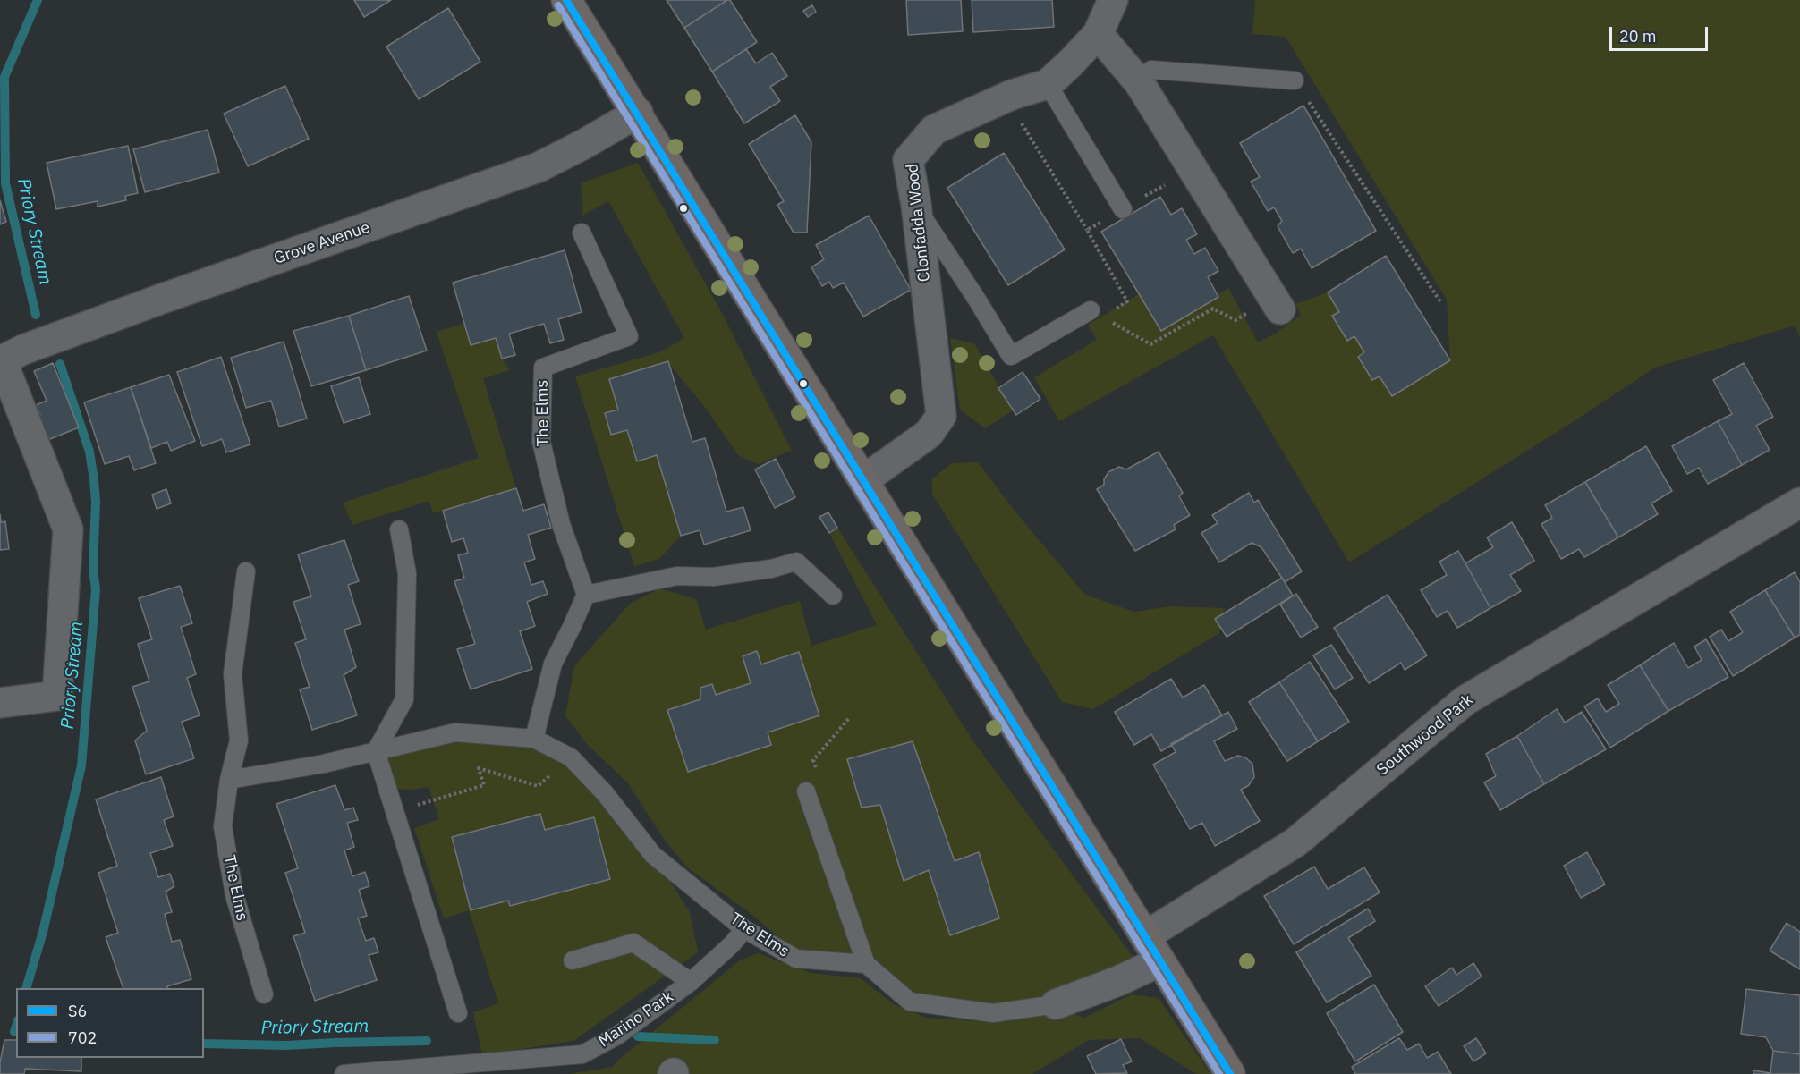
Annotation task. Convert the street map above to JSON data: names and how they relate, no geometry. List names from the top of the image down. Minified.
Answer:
{"streets":{"street":["Clonfadda Wood","Grove Avenue","Southwood Park"],"lane":["The Elms","Marino Park"]},"crossings":[["The Elms","Marino Park"]],"water":["Priory Stream"],"lines":["transit line S6","transit line 702"],"legend":["S6","702"],"scale_bar":"20 m"}
